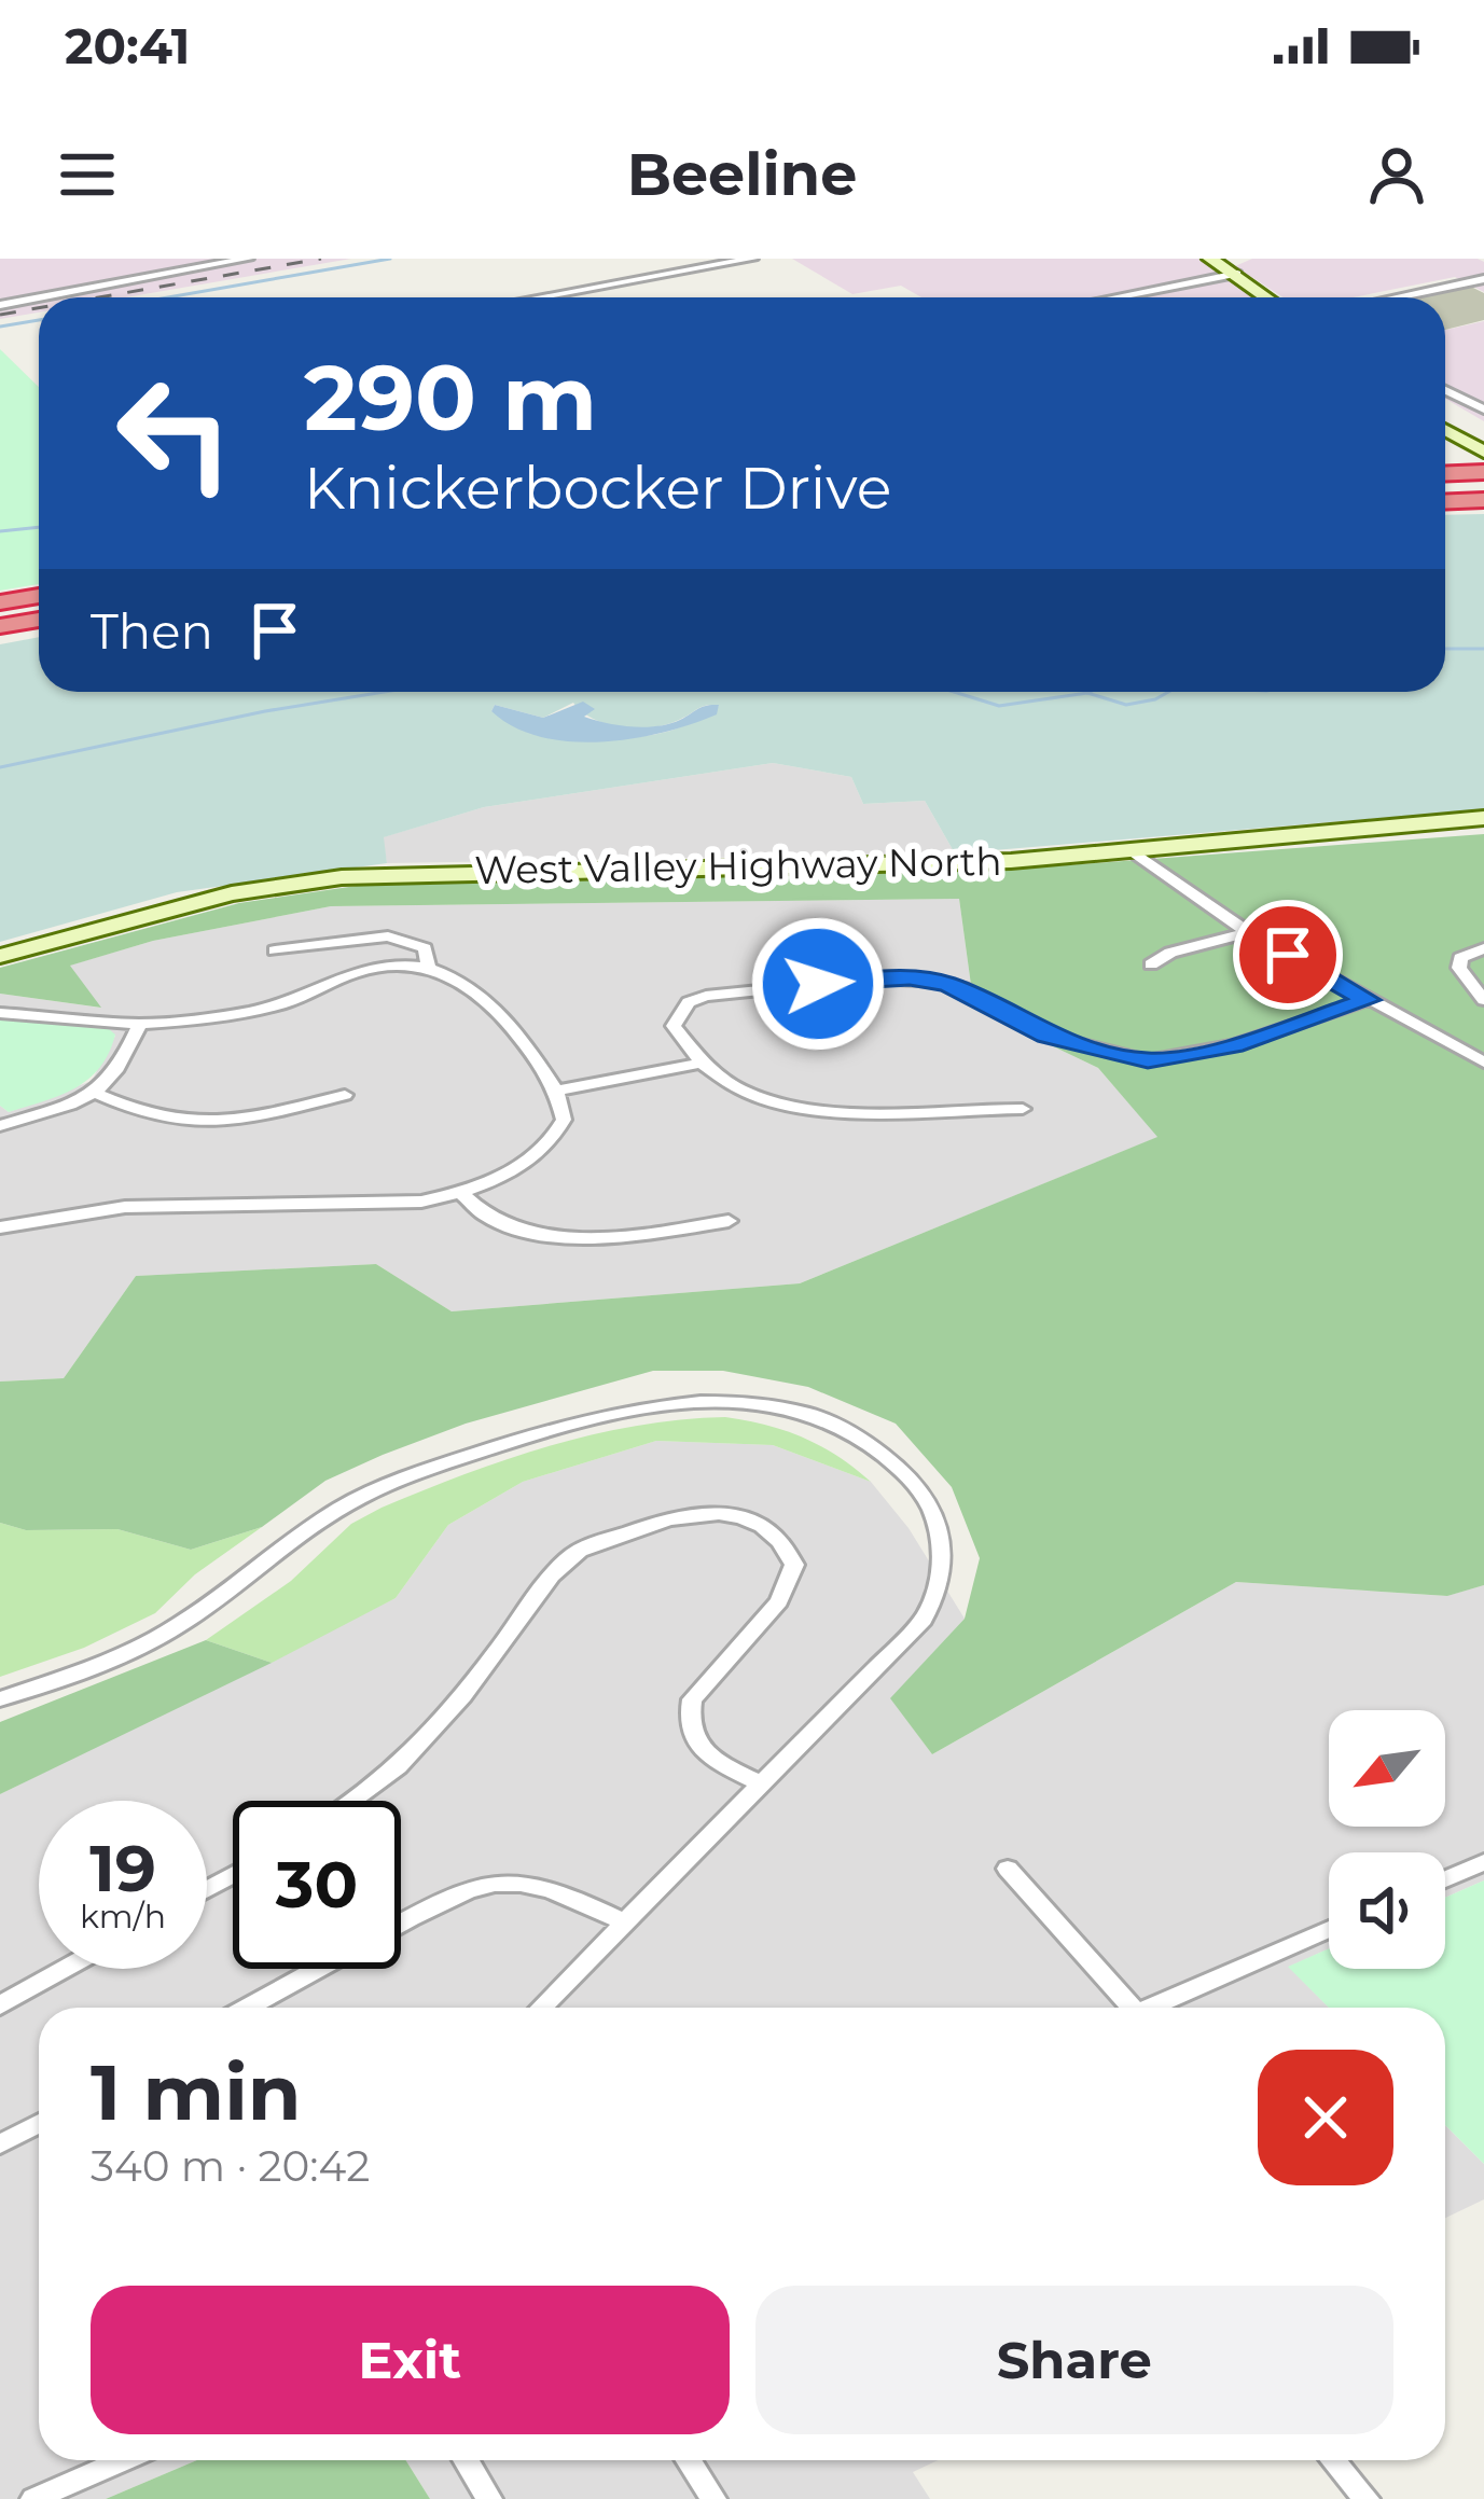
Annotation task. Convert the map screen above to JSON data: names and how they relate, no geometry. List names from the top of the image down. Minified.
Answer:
{"streets":{"main road":["West Valley Highway North"]},"north":"bottom left","page":{"status":"20:41","header":"Beeline","turn":["290 m","Knickerbocker Drive"],"then":"Then","speed":"19 km/h","limit":"30","heading":["1 min","340 m · 20:42"],"buttons":["Exit","Share"]}}
